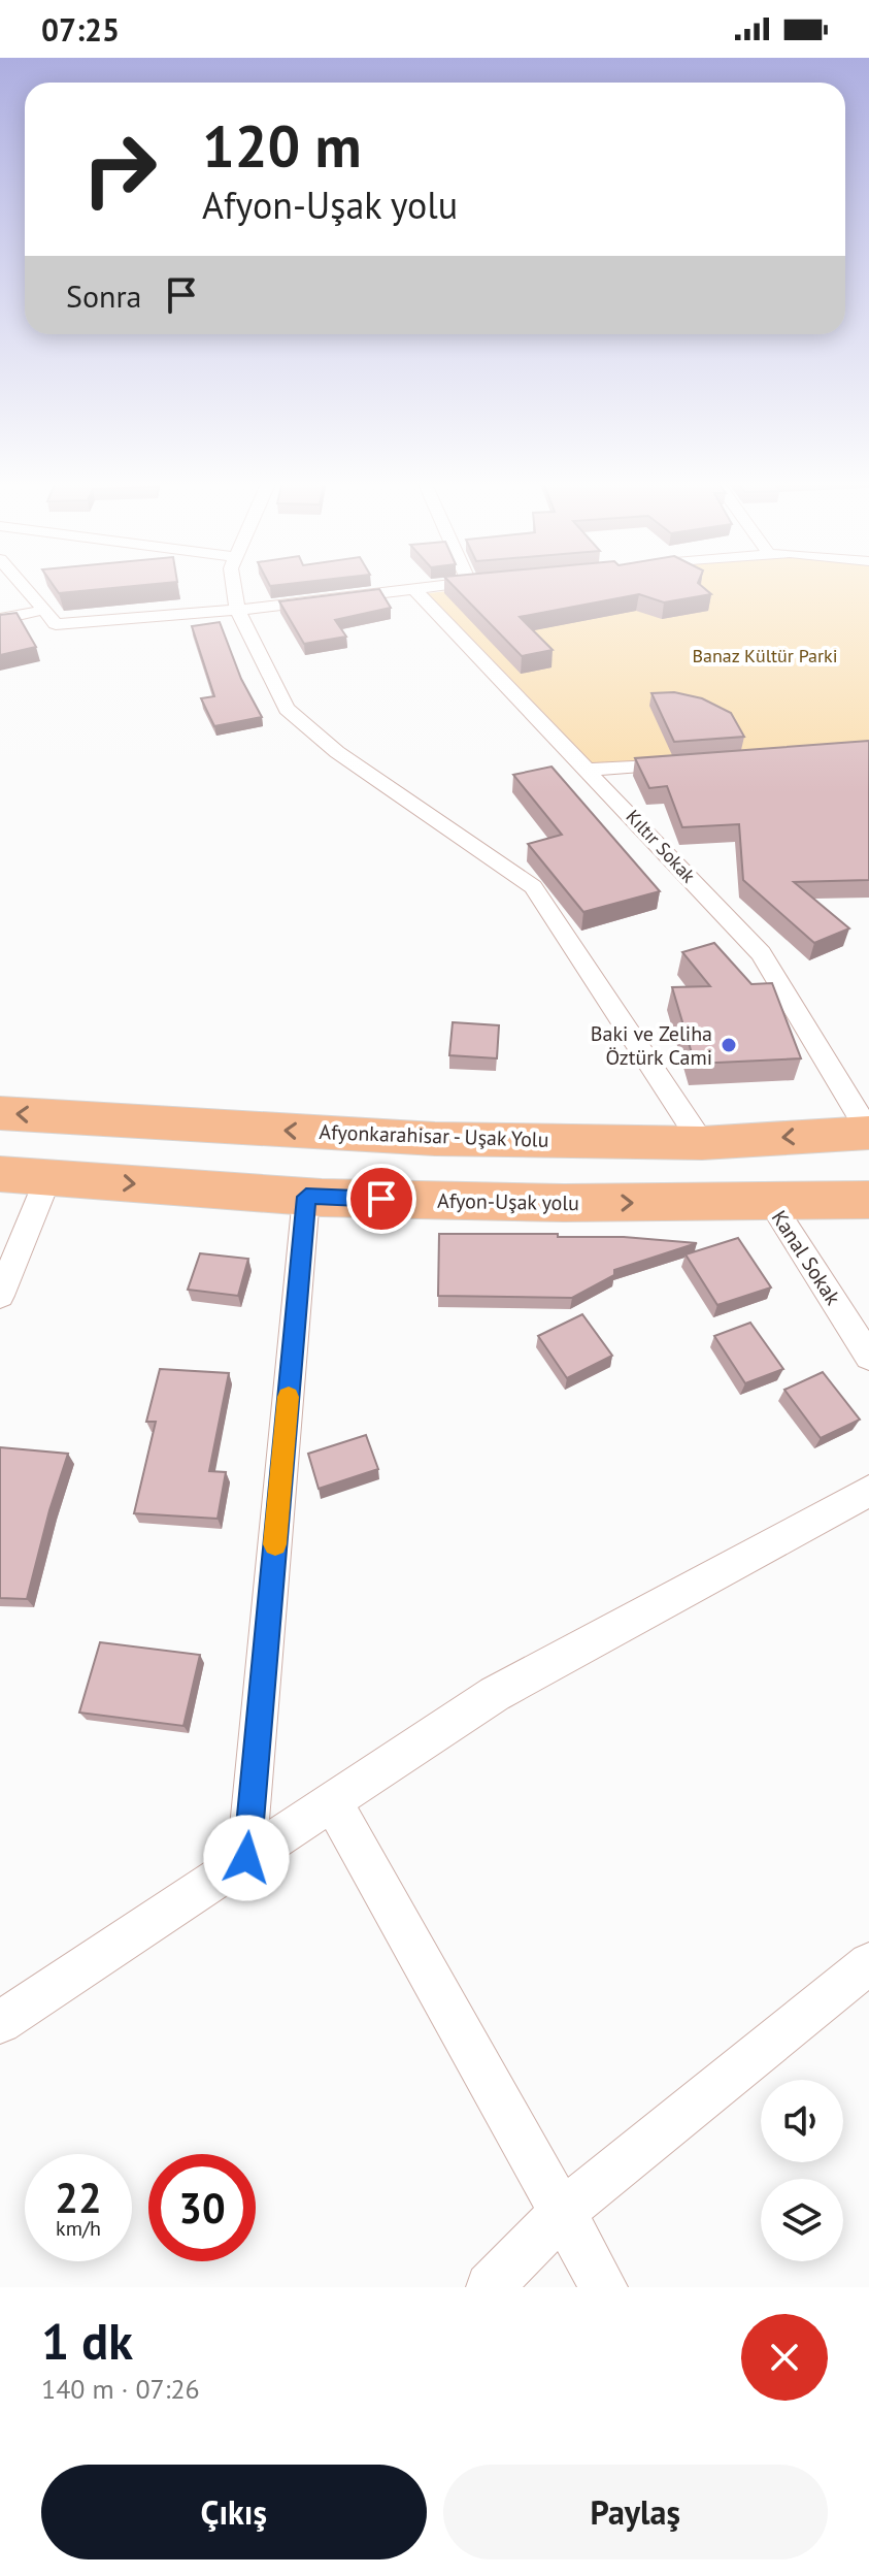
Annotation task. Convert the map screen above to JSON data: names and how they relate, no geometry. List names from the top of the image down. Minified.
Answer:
{"streets":{"highway":["Afyonkarahisar - Uşak Yolu","Afyon-Uşak yolu"],"street":["Kıltır Sokak","Kanal Sokak"]},"crossings":[["Kıltır Sokak","Afyonkarahisar - Uşak Yolu"],["Afyon-Uşak yolu","Kanal Sokak"]],"one_way":["Afyonkarahisar - Uşak Yolu","Afyon-Uşak yolu"],"parks":["Banaz Kültür Parki"],"places":["Baki ve Zeliha Öztürk Cami"],"page":{"status":"07:25","turn":["120 m","Afyon-Uşak yolu"],"then":"Sonra","speed":"22 km/h","limit":"30","heading":["1 dk","140 m · 07:26"],"buttons":["Çıkış","Paylaş"]}}
